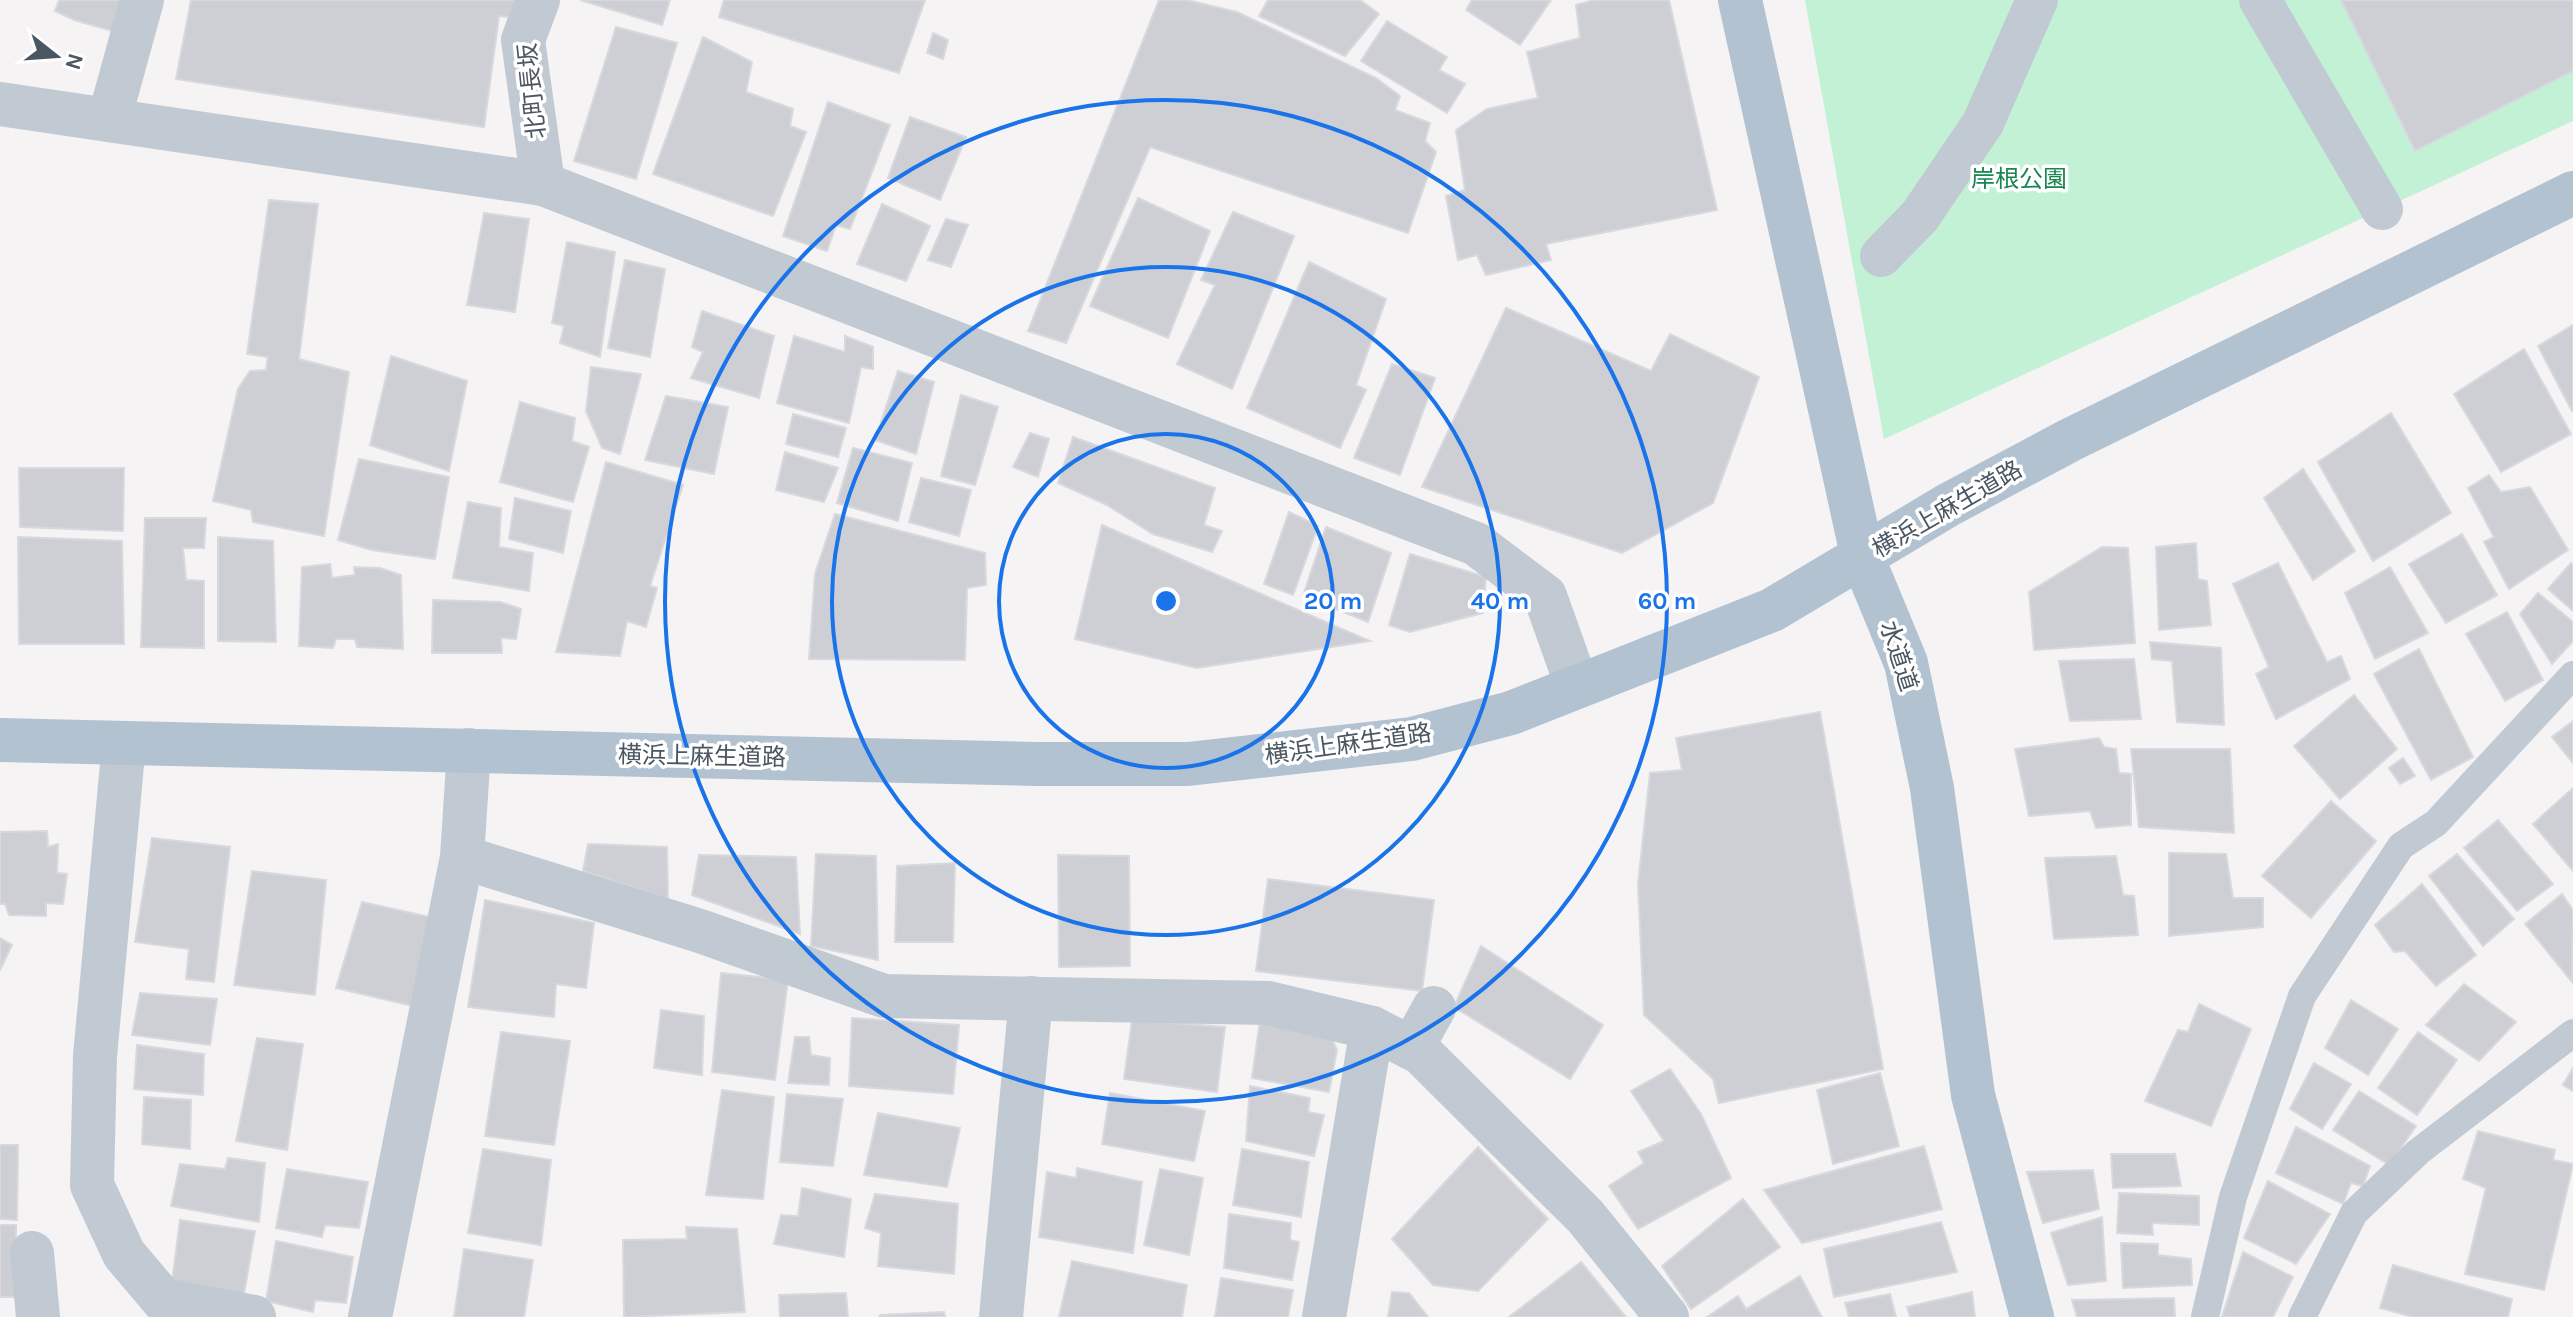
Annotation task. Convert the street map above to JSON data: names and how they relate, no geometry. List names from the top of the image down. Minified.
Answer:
{"streets":{"main road":["横浜上麻生道路","水道道"],"street":["北町長坂"]},"crossings":[["横浜上麻生道路","水道道"]],"parks":["岸根公園"],"north":"right","rings":["20 m","40 m","60 m"]}
